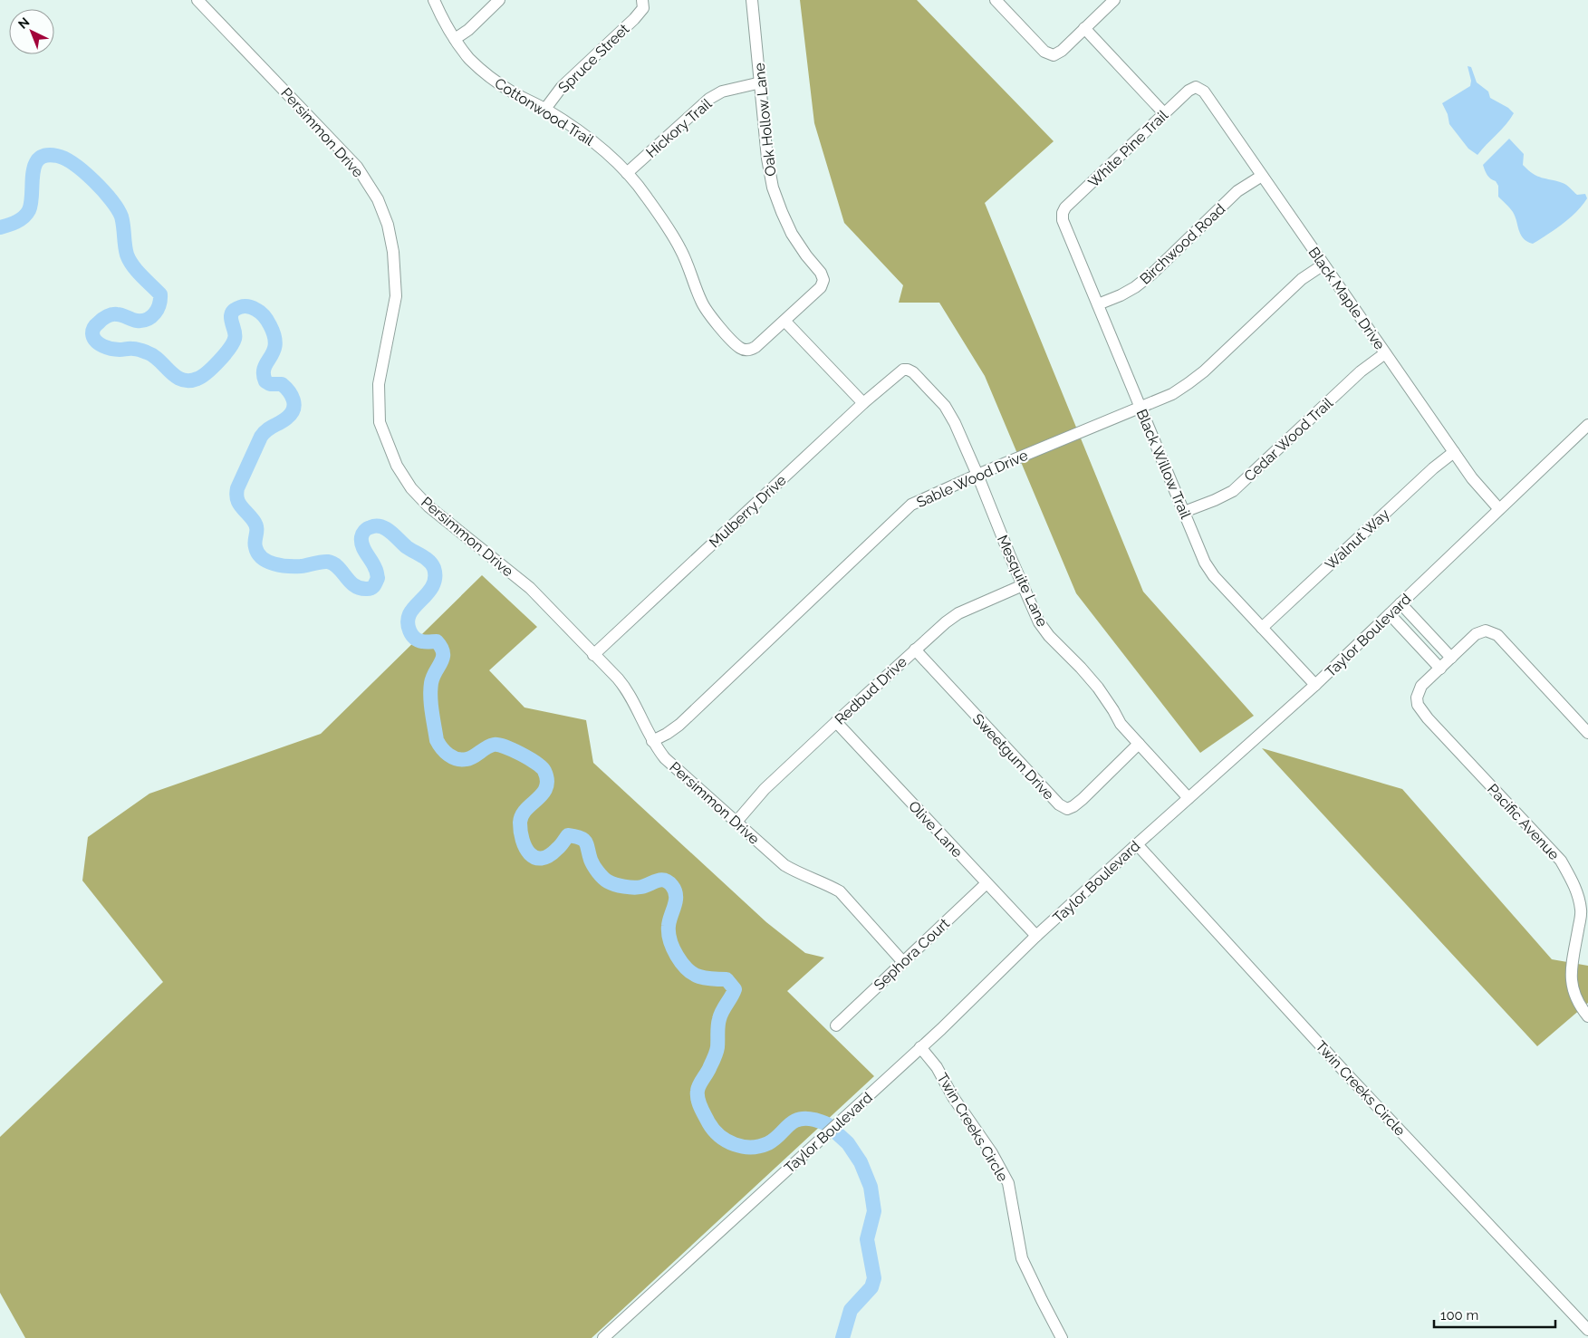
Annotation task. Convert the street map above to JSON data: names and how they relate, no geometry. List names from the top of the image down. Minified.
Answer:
{"streets":{"street":["Spruce Street","Cottonwood Trail","Oak Hollow Lane","Hickory Trail","Persimmon Drive","White Pine Trail","Birchwood Road","Black Maple Drive","Cedar Wood Trail","Black Willow Trail","Sable Wood Drive","Mulberry Drive","Walnut Way","Mesquite Lane","Taylor Boulevard","Redbud Drive","Sweetgum Drive","Pacific Avenue","Olive Lane","Sephora Court","Twin Creeks Circle"]},"crossings":[["Spruce Street","Cottonwood Trail"],["Cottonwood Trail","Oak Hollow Lane"],["Cottonwood Trail","Hickory Trail"],["Oak Hollow Lane","Hickory Trail"],["Persimmon Drive","Sable Wood Drive"],["Persimmon Drive","Mulberry Drive"],["Persimmon Drive","Redbud Drive"],["Persimmon Drive","Sephora Court"],["White Pine Trail","Black Maple Drive"],["White Pine Trail","Black Willow Trail"],["Birchwood Road","Black Maple Drive"],["Birchwood Road","Black Willow Trail"],["Black Maple Drive","Cedar Wood Trail"],["Black Maple Drive","Sable Wood Drive"],["Black Maple Drive","Walnut Way"],["Black Maple Drive","Taylor Boulevard"],["Cedar Wood Trail","Black Willow Trail"],["Black Willow Trail","Sable Wood Drive"],["Black Willow Trail","Walnut Way"],["Black Willow Trail","Taylor Boulevard"],["Sable Wood Drive","Mesquite Lane"],["Mulberry Drive","Mesquite Lane"],["Mesquite Lane","Taylor Boulevard"],["Mesquite Lane","Redbud Drive"],["Mesquite Lane","Sweetgum Drive"],["Taylor Boulevard","Olive Lane"],["Taylor Boulevard","Twin Creeks Circle"],["Redbud Drive","Sweetgum Drive"],["Redbud Drive","Olive Lane"],["Olive Lane","Sephora Court"]],"scale_bar":"100 m","north":"top left"}
